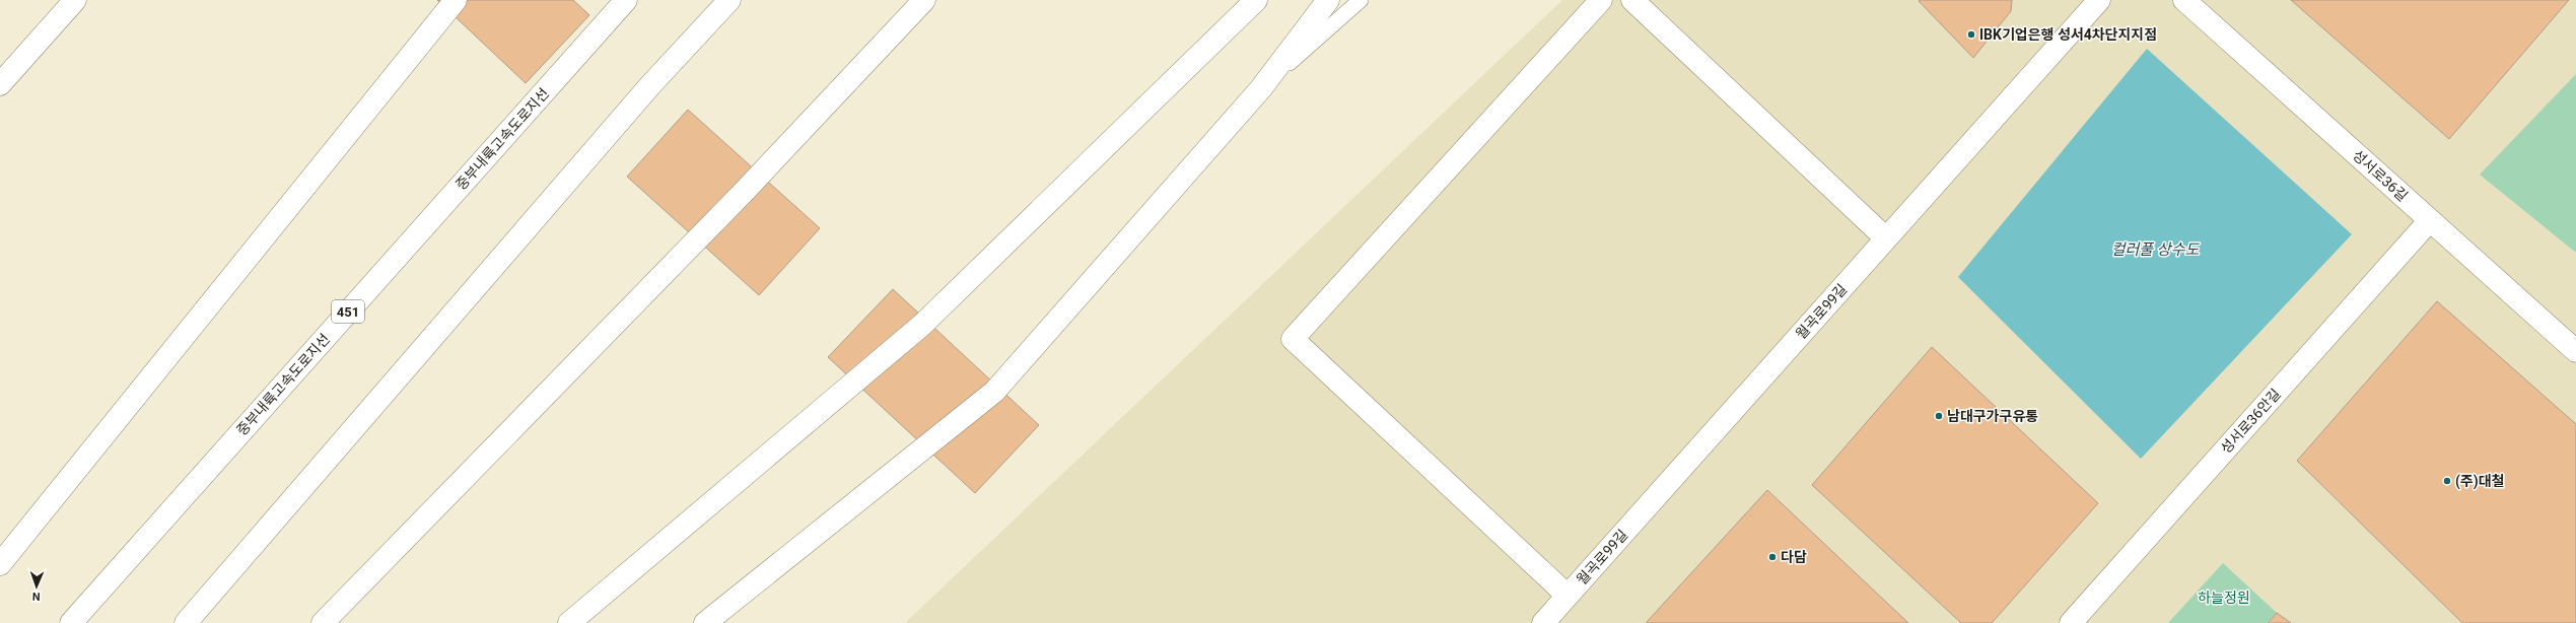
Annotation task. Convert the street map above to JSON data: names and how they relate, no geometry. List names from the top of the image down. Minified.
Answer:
{"streets":{"main road":["중부내륙고속도로지선","성서로36길","451","월곡로99길","성서로36안길"]},"crossings":[["성서로36길","성서로36안길"]],"water":["컬러풀 상수도"],"parks":["하늘정원"],"places":["IBK기업은행 성서4차단지지점","남대구가구유통","(주)대철","다담"],"north":"bottom"}
